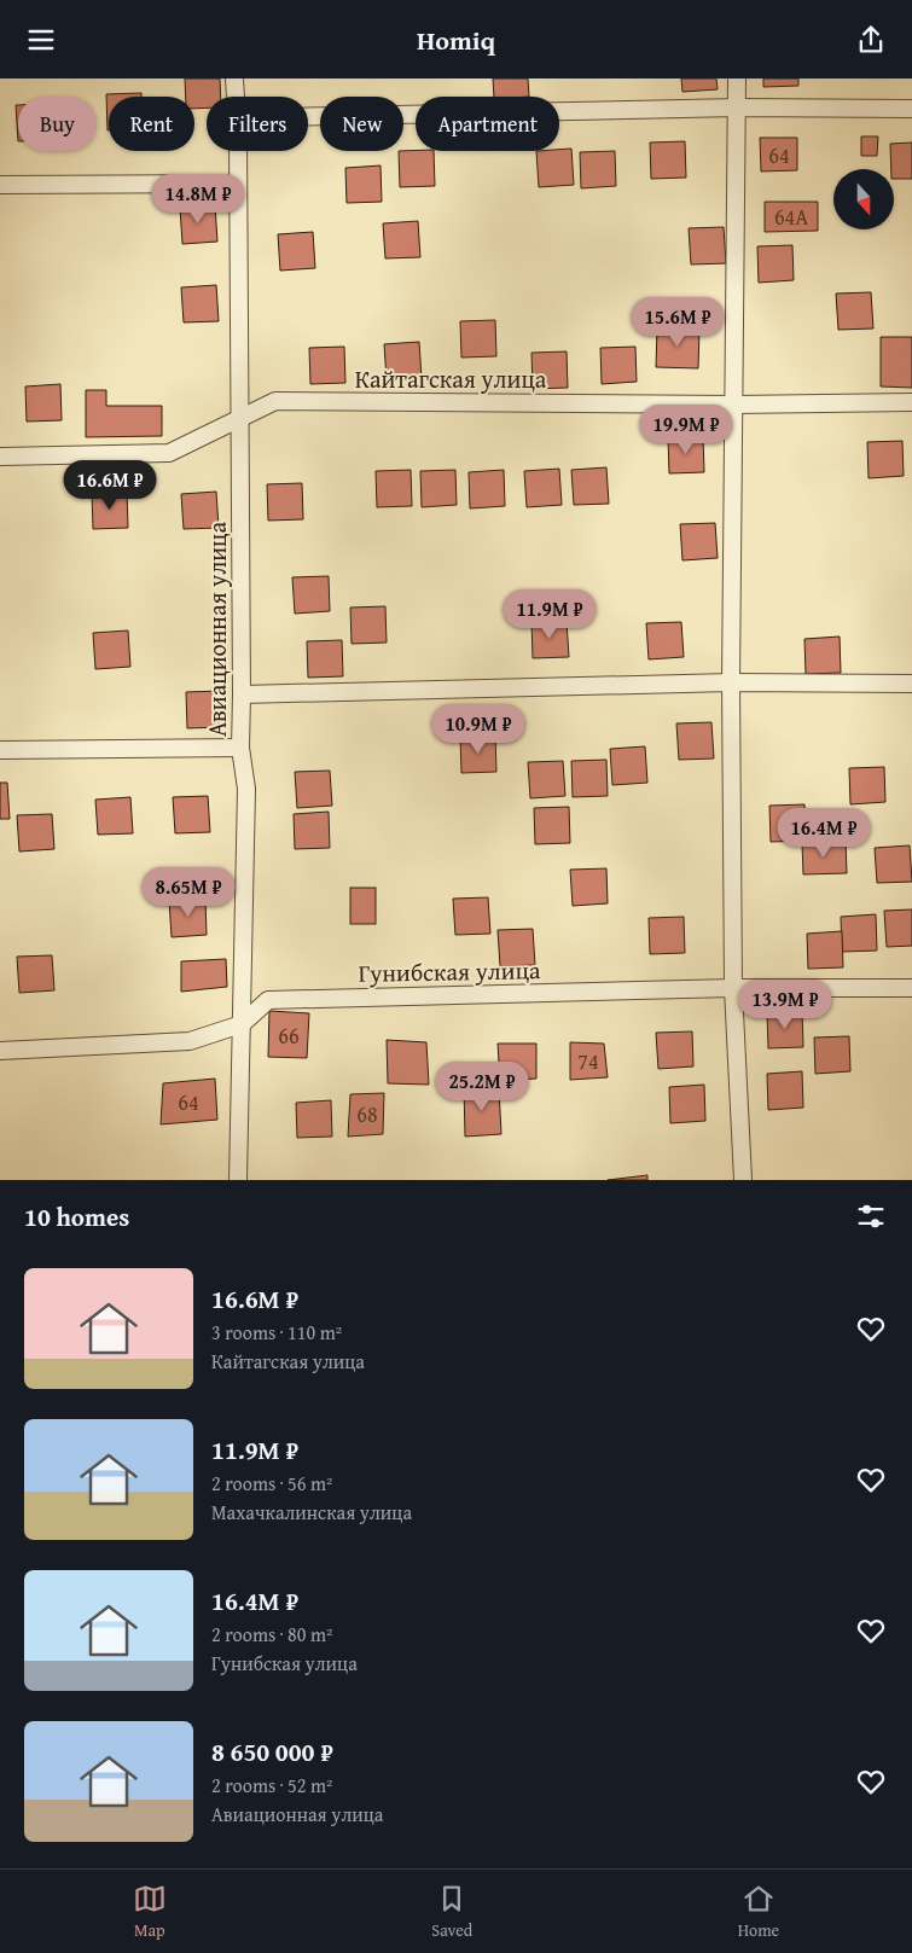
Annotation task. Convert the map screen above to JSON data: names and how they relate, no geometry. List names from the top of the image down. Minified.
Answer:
{"streets":{"street":["Кайтагская улица","Авиационная улица","Гунибская улица"]},"crossings":[["Кайтагская улица","Авиационная улица"],["Авиационная улица","Гунибская улица"]],"house_numbers":["64","64А","66","74","64","68"],"north":"bottom","page":{"header":"Homiq","chip":["Buy","Rent","Filters","New","Apartment"],"price":["14.8M ₽","15.6M ₽","19.9M ₽","16.6M ₽","11.9M ₽","10.9M ₽","16.4M ₽","8.65M ₽","13.9M ₽","25.2M ₽"],"heading":"10 homes","list":[{"name":"16.6M ₽","note":"3 rooms · 110 m² · Кайтагская улица"},{"name":"11.9M ₽","note":"2 rooms · 56 m² · Махачкалинская улица"},{"name":"16.4M ₽","note":"2 rooms · 80 m² · Гунибская улица"},{"name":"8 650 000 ₽","note":"2 rooms · 52 m² · Авиационная улица"}],"tabs":["Map","Saved","Home"]}}
